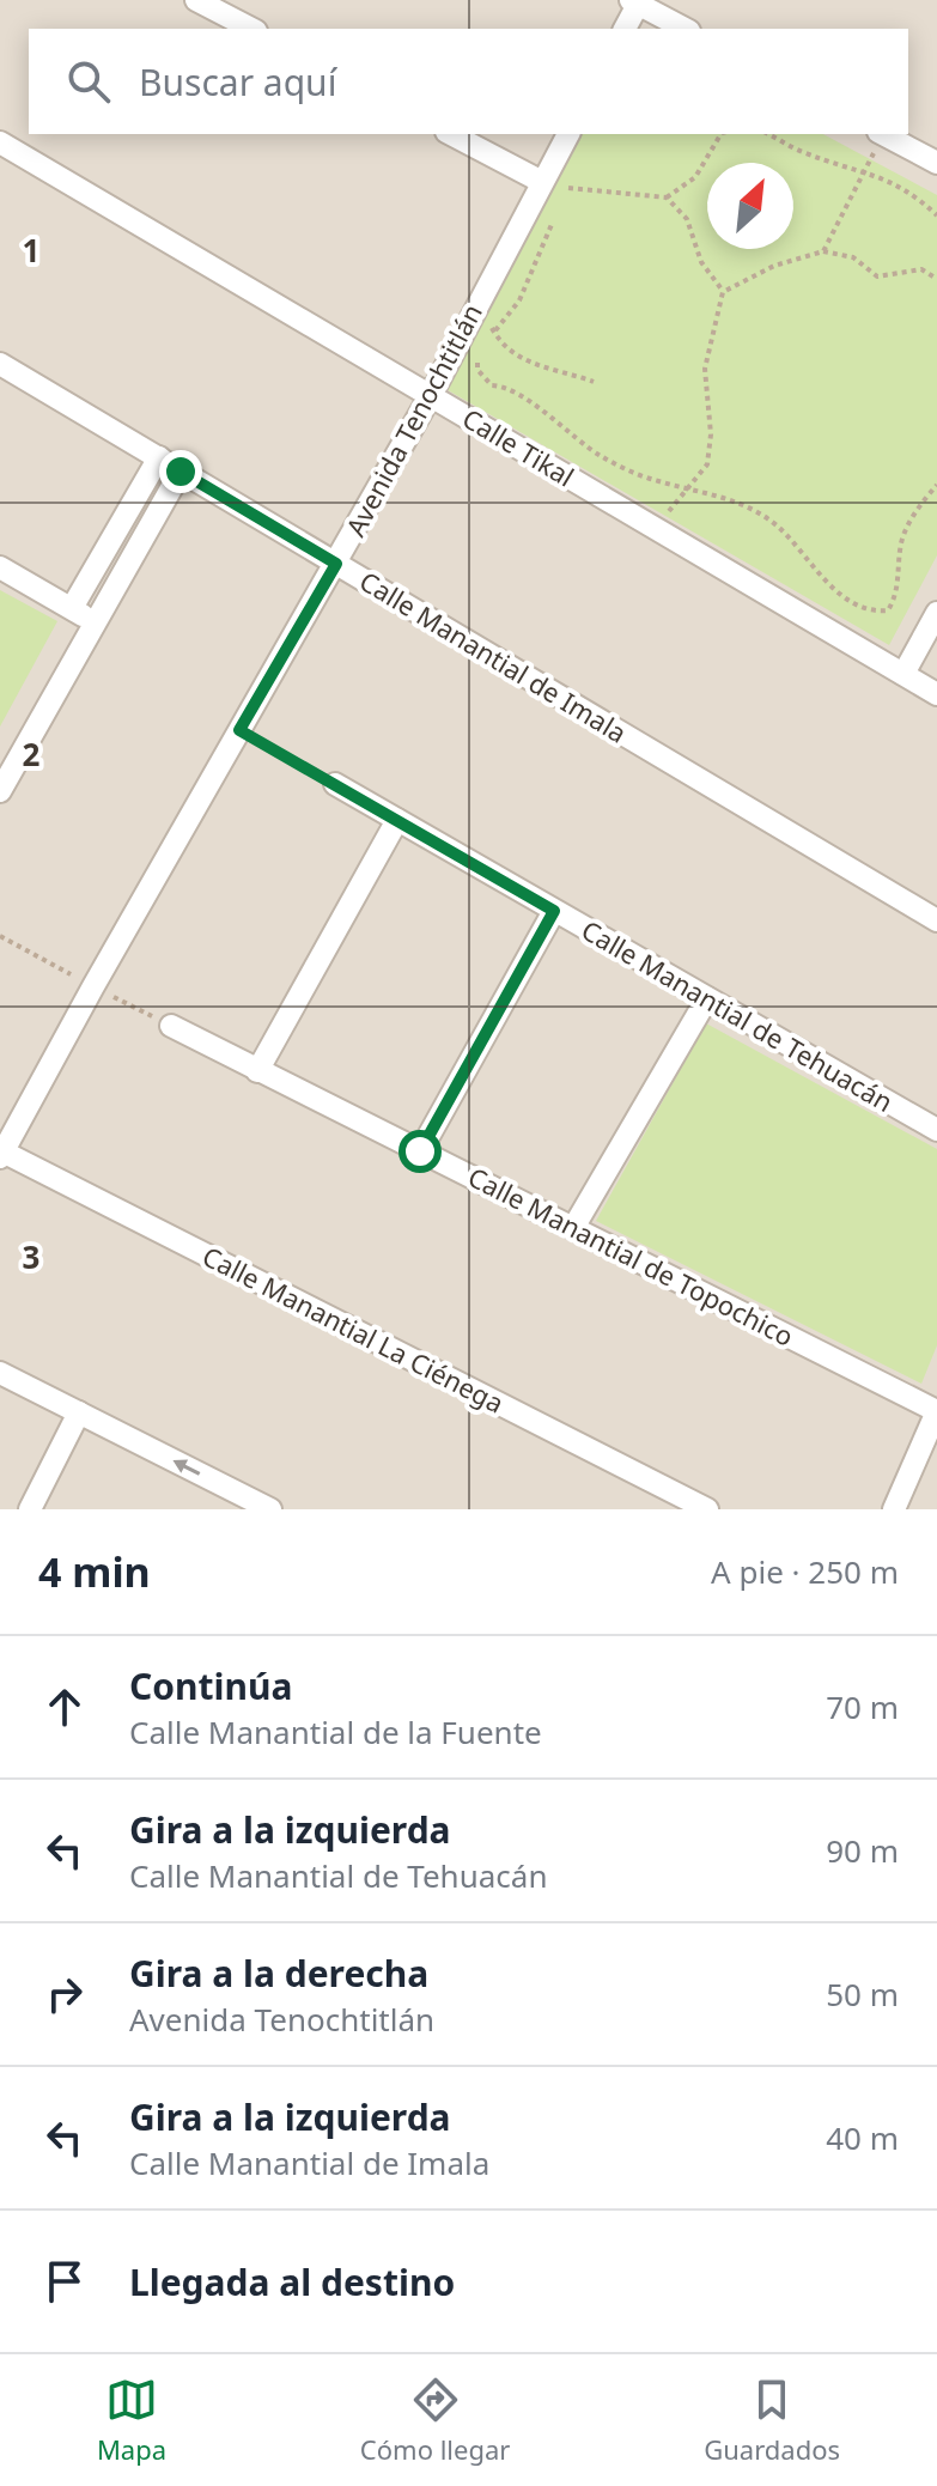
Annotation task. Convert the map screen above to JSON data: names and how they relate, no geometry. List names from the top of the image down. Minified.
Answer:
{"streets":{"street":["Avenida Tenochtitlán","Calle Tikal","Calle Manantial de Imala","Calle Manantial de Tehuacán","Calle Manantial de Topochico","Calle Manantial La Ciénega"]},"crossings":[["Avenida Tenochtitlán","Calle Tikal"],["Avenida Tenochtitlán","Calle Manantial de Imala"],["Avenida Tenochtitlán","Calle Manantial La Ciénega"]],"north":"top right","page":{"search":"Buscar aquí","heading":["4 min","A pie · 250 m"],"list":[["Continúa","Calle Manantial de la Fuente","70 m"],["Gira a la izquierda","Calle Manantial de Tehuacán","90 m"],["Gira a la derecha","Avenida Tenochtitlán","50 m"],["Gira a la izquierda","Calle Manantial de Imala","40 m"],"Llegada al destino"],"nav":["Mapa","Cómo llegar","Guardados"]},"grid":{"rows":["1","2","3"]}}
